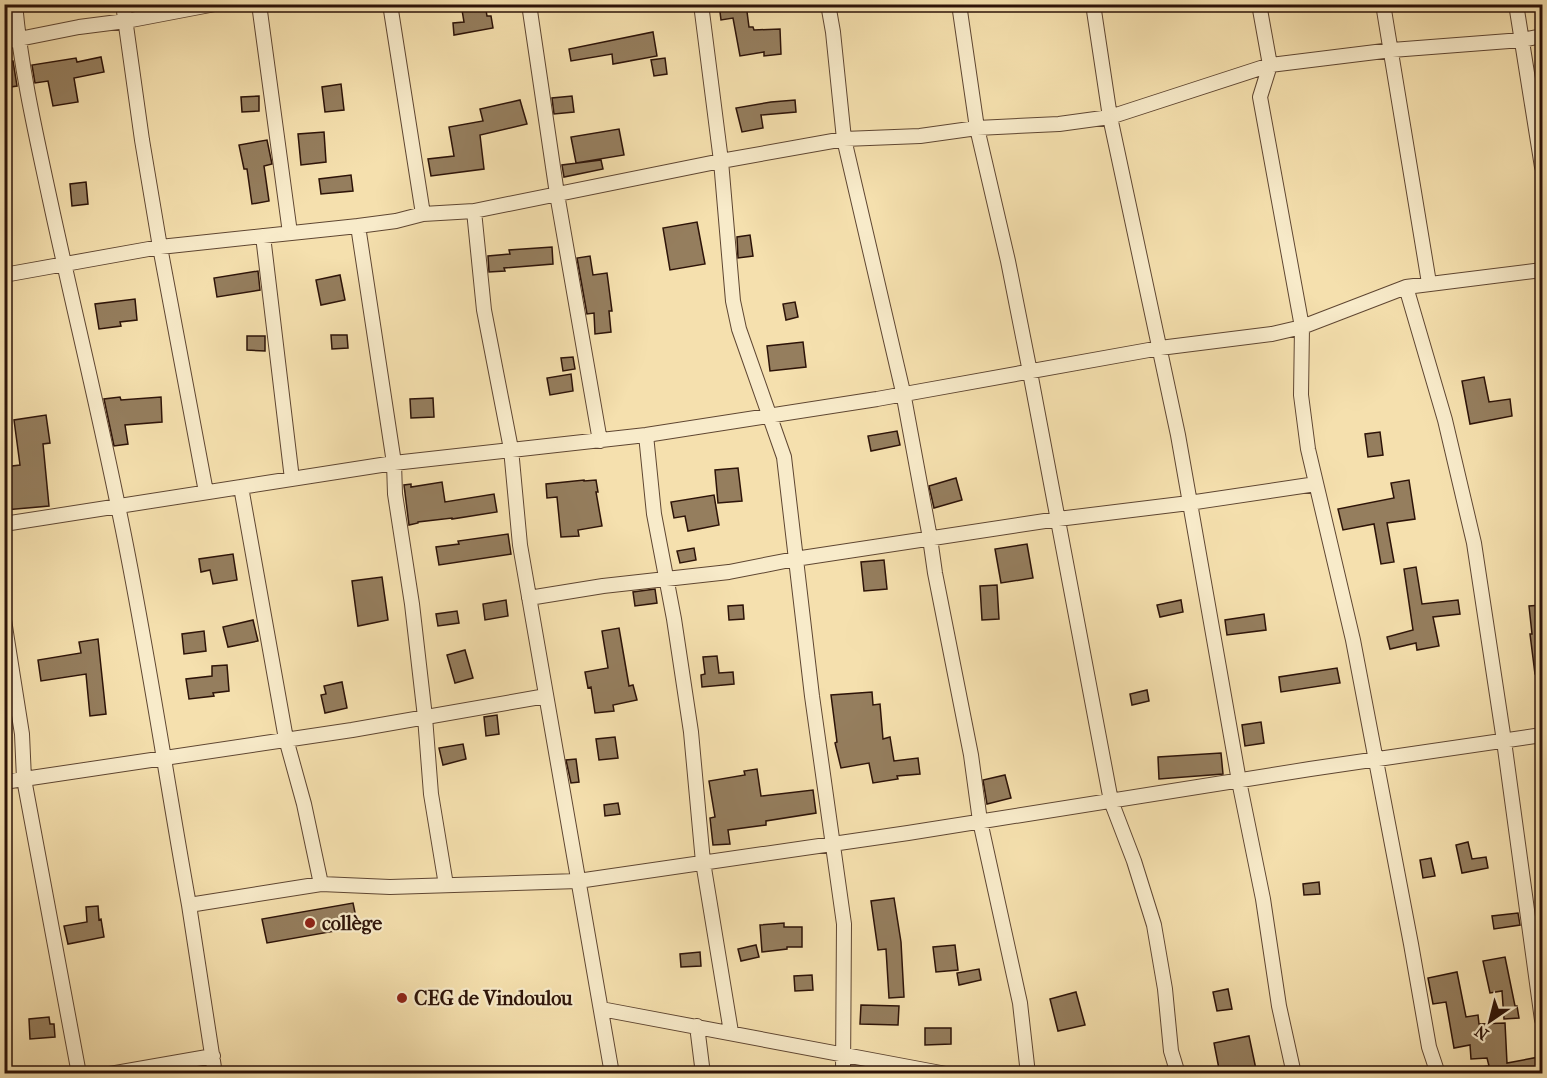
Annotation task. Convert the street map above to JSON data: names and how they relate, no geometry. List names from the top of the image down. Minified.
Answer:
{"places":["collège","CEG de Vindoulou"],"north":"bottom left"}
